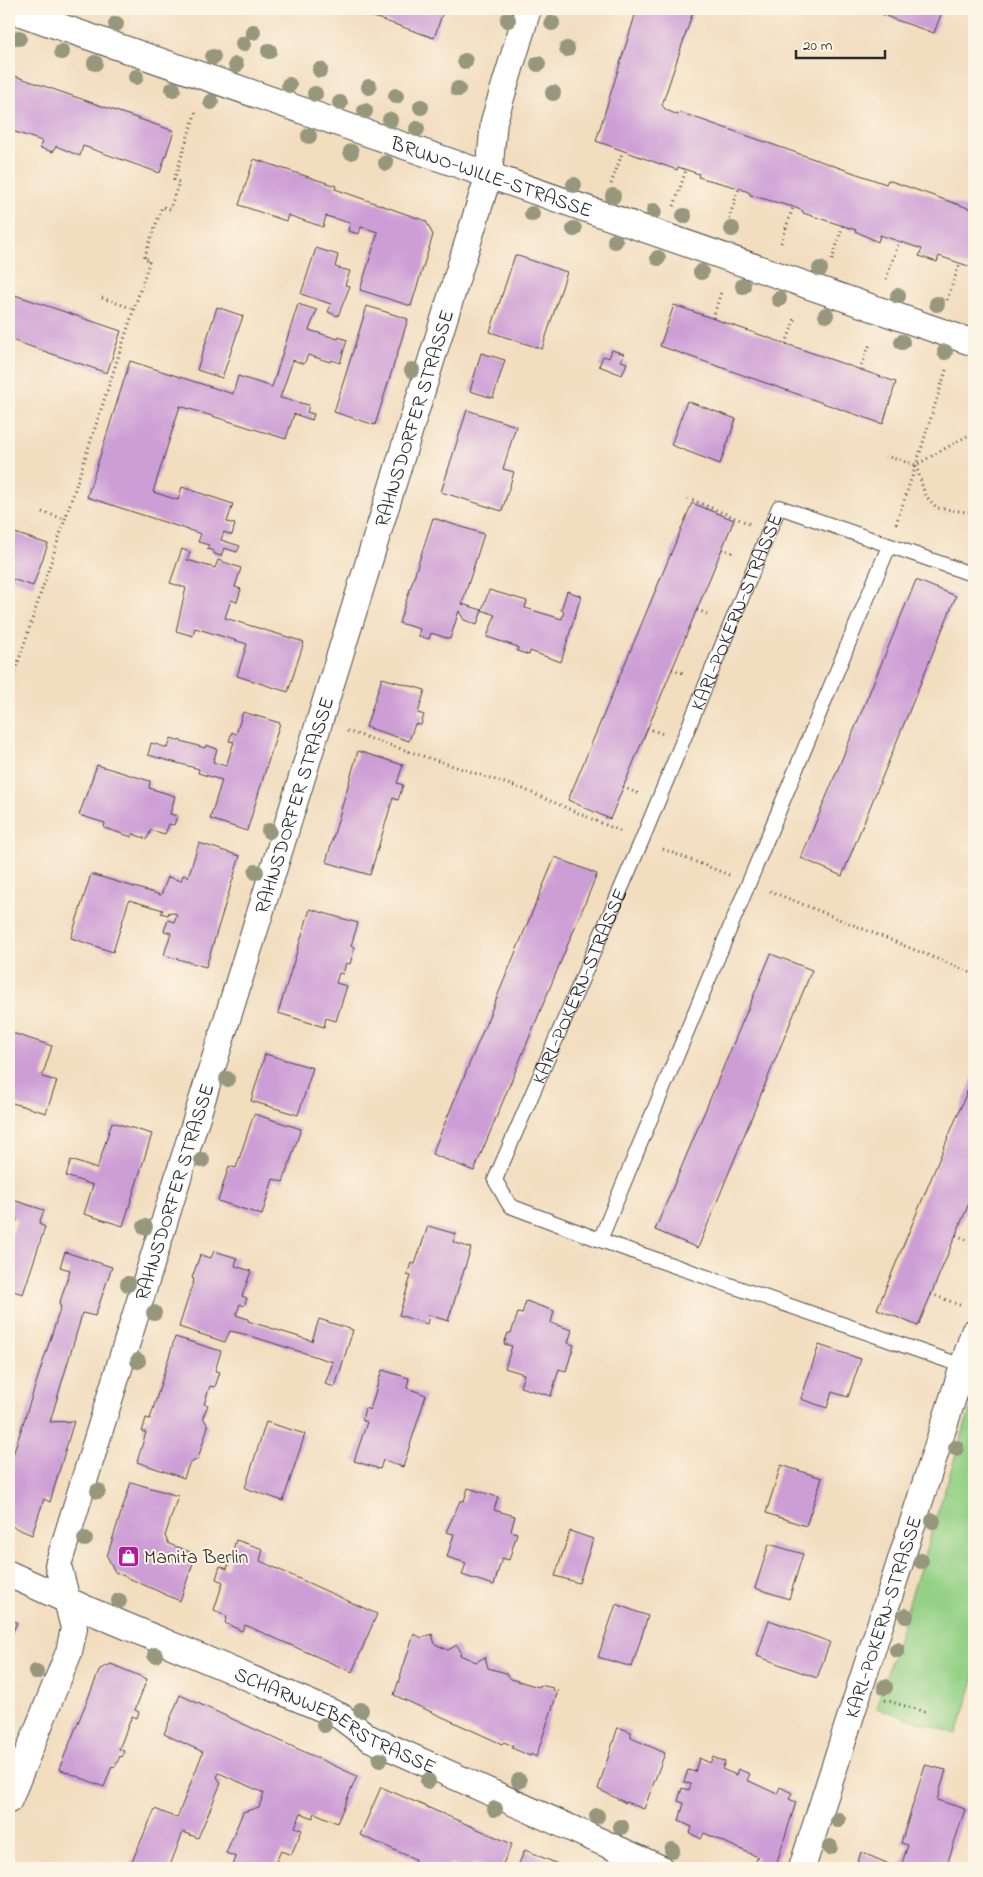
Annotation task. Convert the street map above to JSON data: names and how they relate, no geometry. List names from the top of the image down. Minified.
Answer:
{"streets":{"street":["BRUNO-WILLE-STRASSE","RAHNSDORFER STRASSE","KARL-POKERN-STRASSE","SCHARNWEBERSTRASSE"]},"crossings":[["BRUNO-WILLE-STRASSE","RAHNSDORFER STRASSE"],["RAHNSDORFER STRASSE","SCHARNWEBERSTRASSE"]],"places":{"shop":["Manita Berlin"]},"scale_bar":"20 m"}
